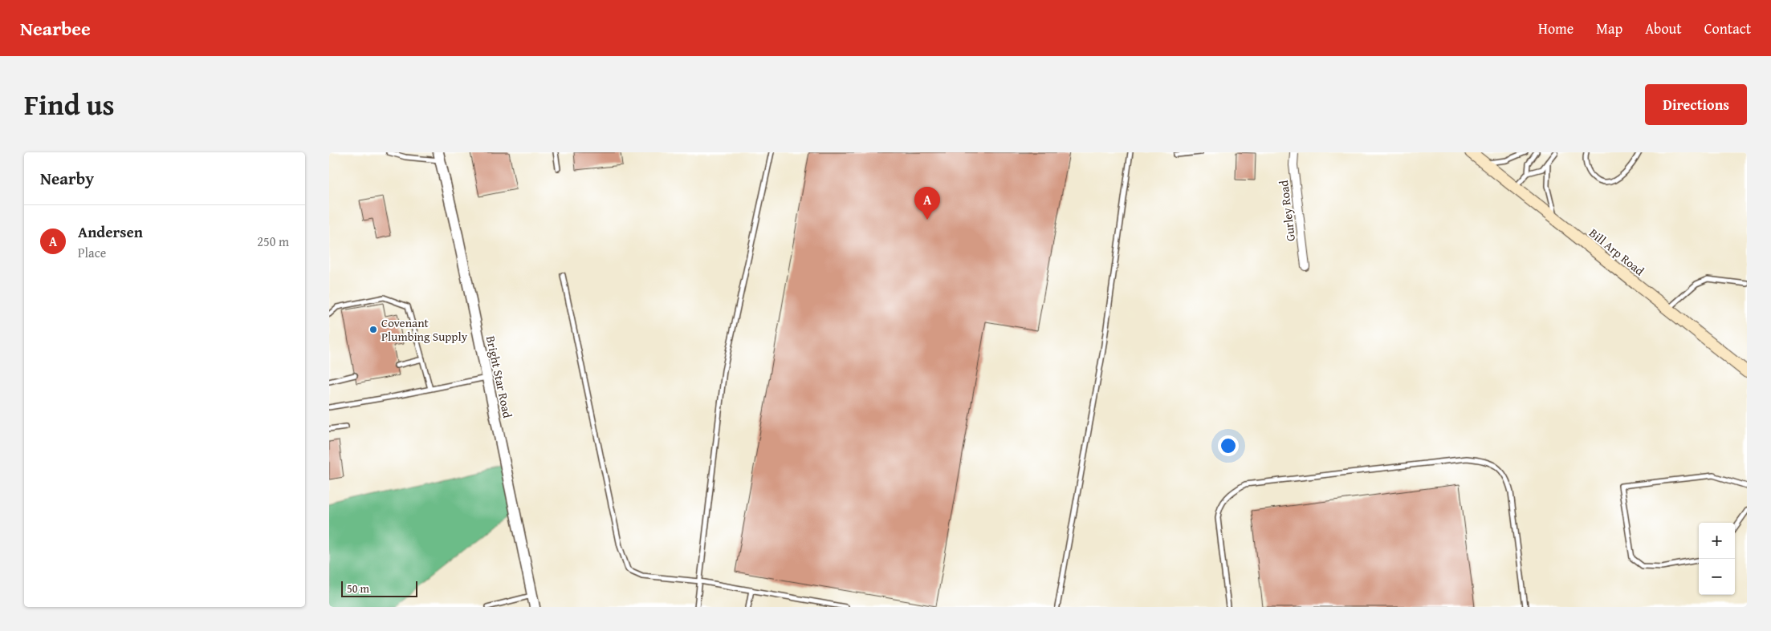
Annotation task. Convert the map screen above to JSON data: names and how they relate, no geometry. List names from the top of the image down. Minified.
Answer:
{"streets":{"main road":["Bill Arp Road"],"street":["Gurley Road","Bright Star Road"]},"places":["Covenant Plumbing Supply"],"scale_bar":"50 m","page":{"header":"Nearbee","nav":["Home","Map","About","Contact"],"title":"Find us","buttons":"Directions","heading":"Nearby","pins":"A","list":[{"mark":"A","name":"Andersen","note":"Place","value":"250 m"}],"map_buttons":["+","−"],"scale":"50 m"}}
